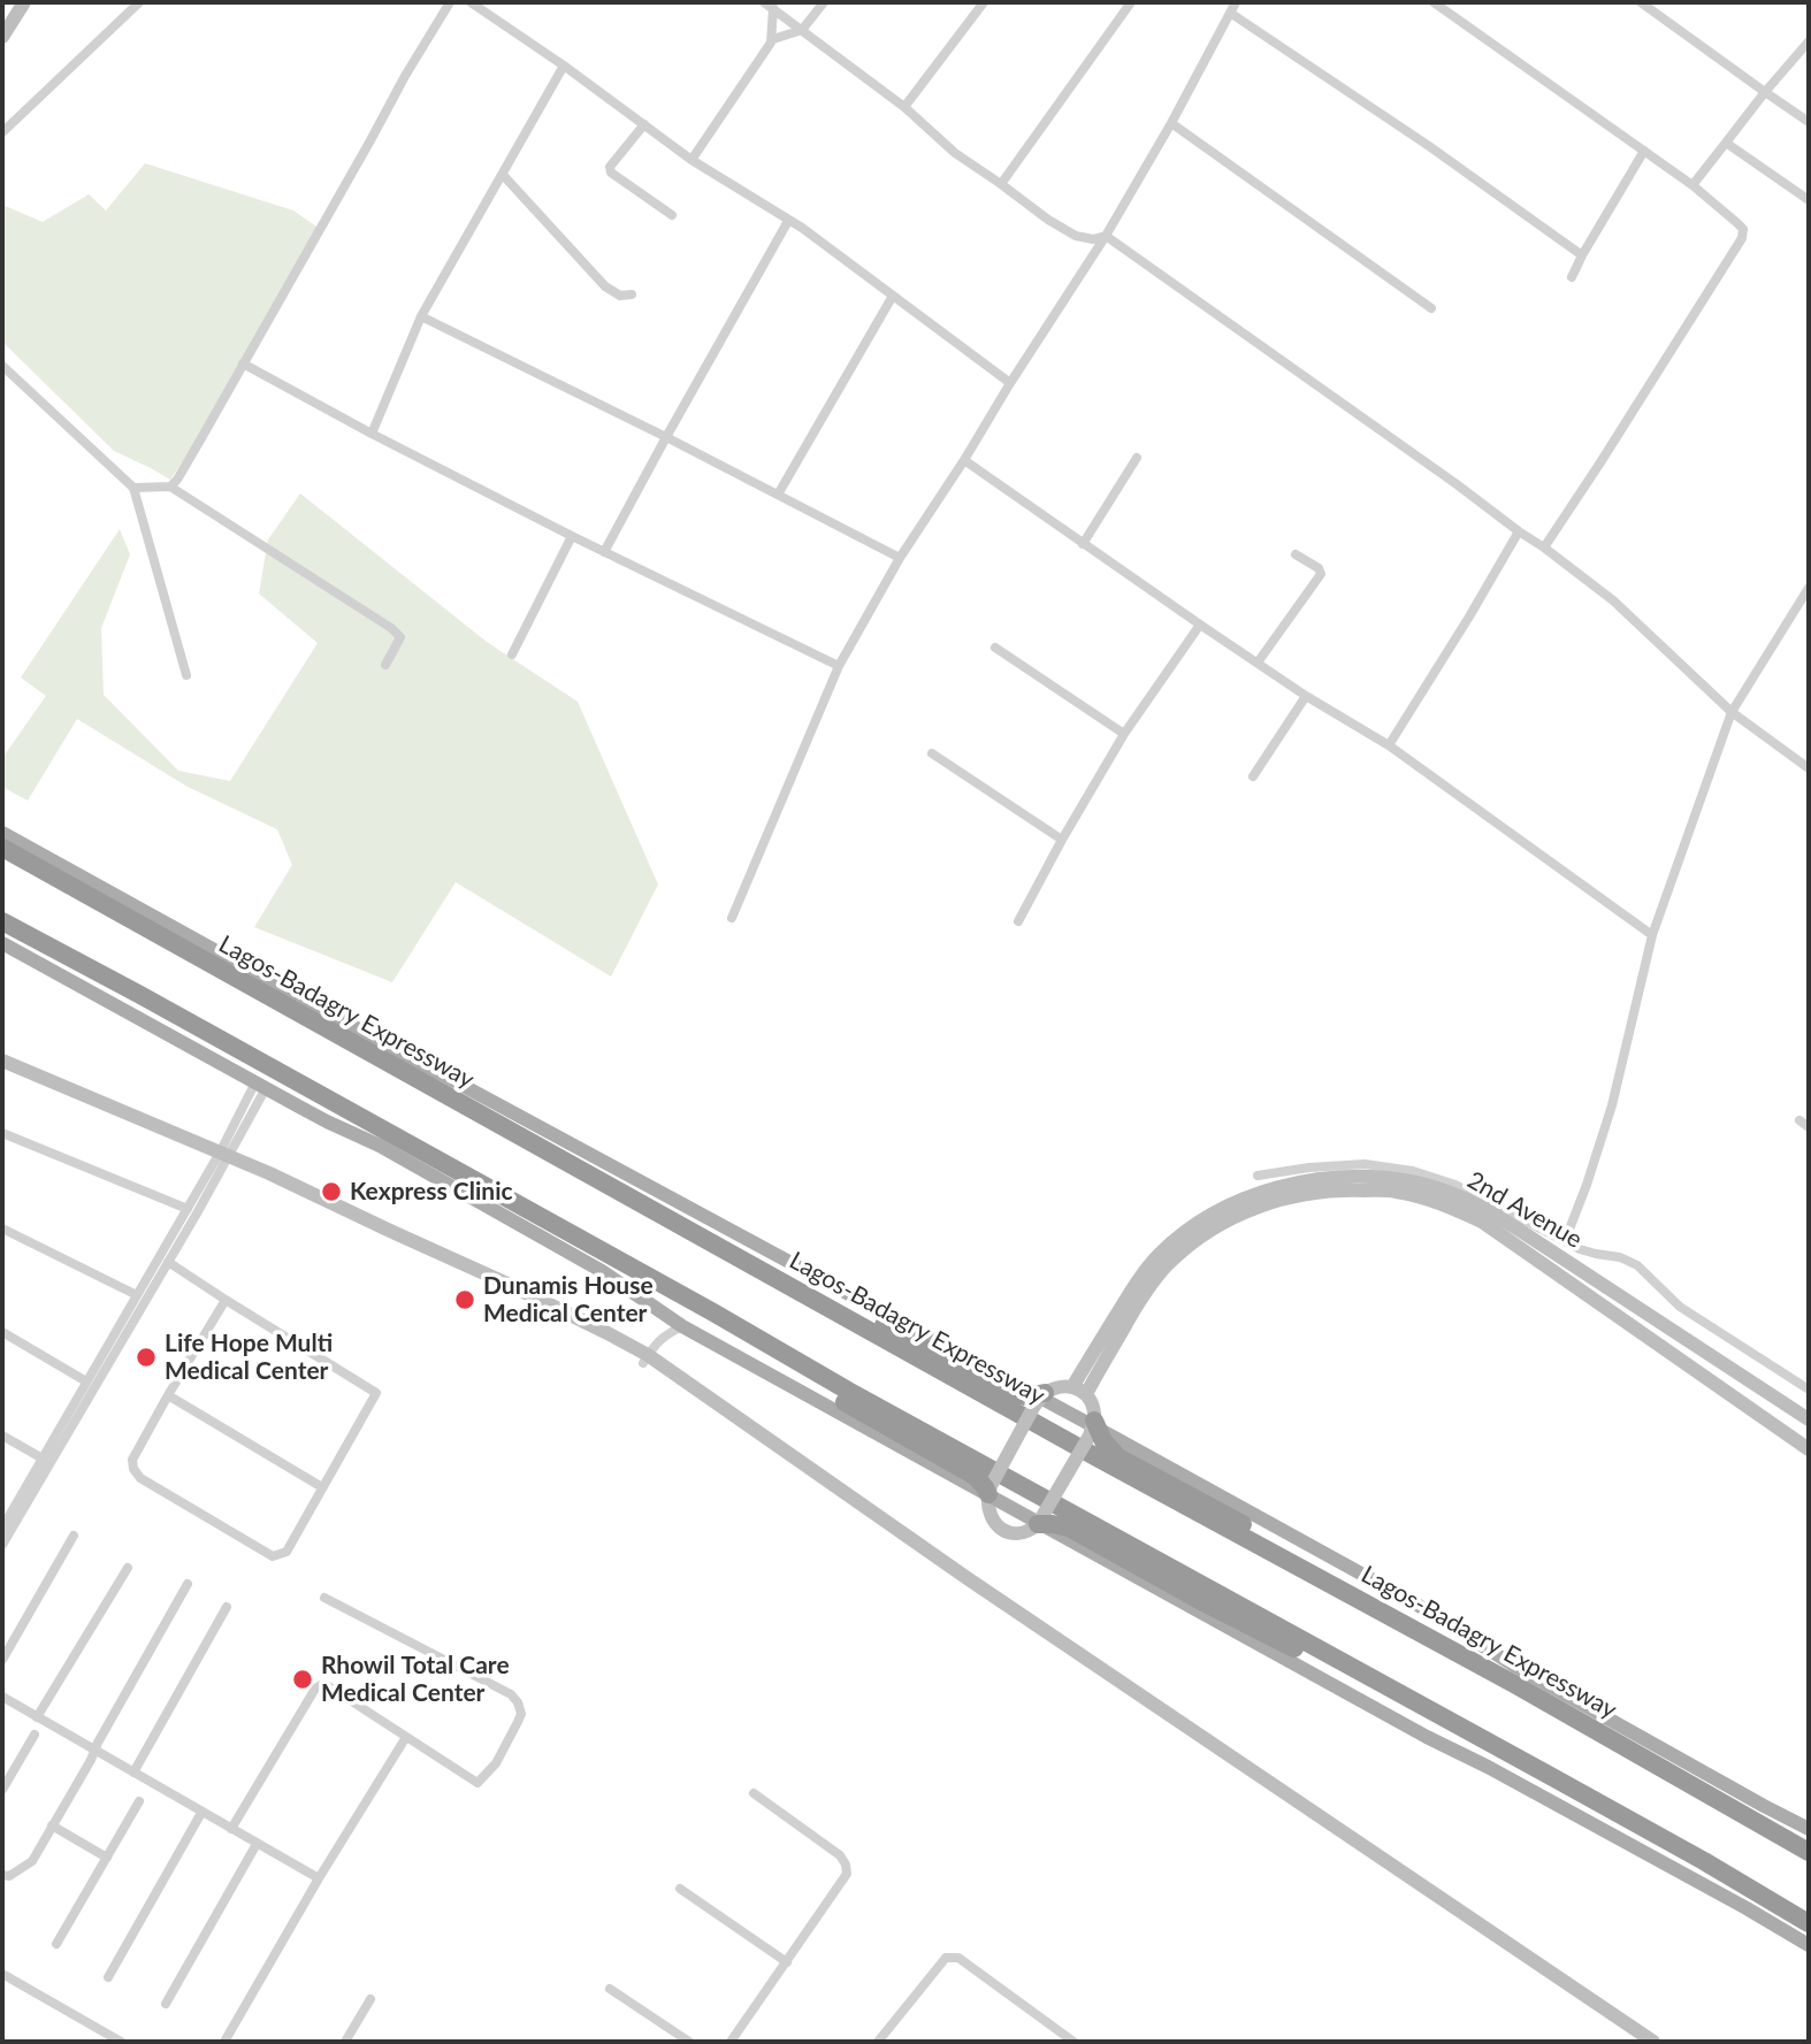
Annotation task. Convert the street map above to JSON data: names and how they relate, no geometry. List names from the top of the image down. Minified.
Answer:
{"streets":{"highway":["Lagos-Badagry Expressway"],"main road":["2nd Avenue"]},"places":["Kexpress Clinic","Dunamis House Medical Center","Life Hope Multi Medical Center","Rhowil Total Care Medical Center"]}
